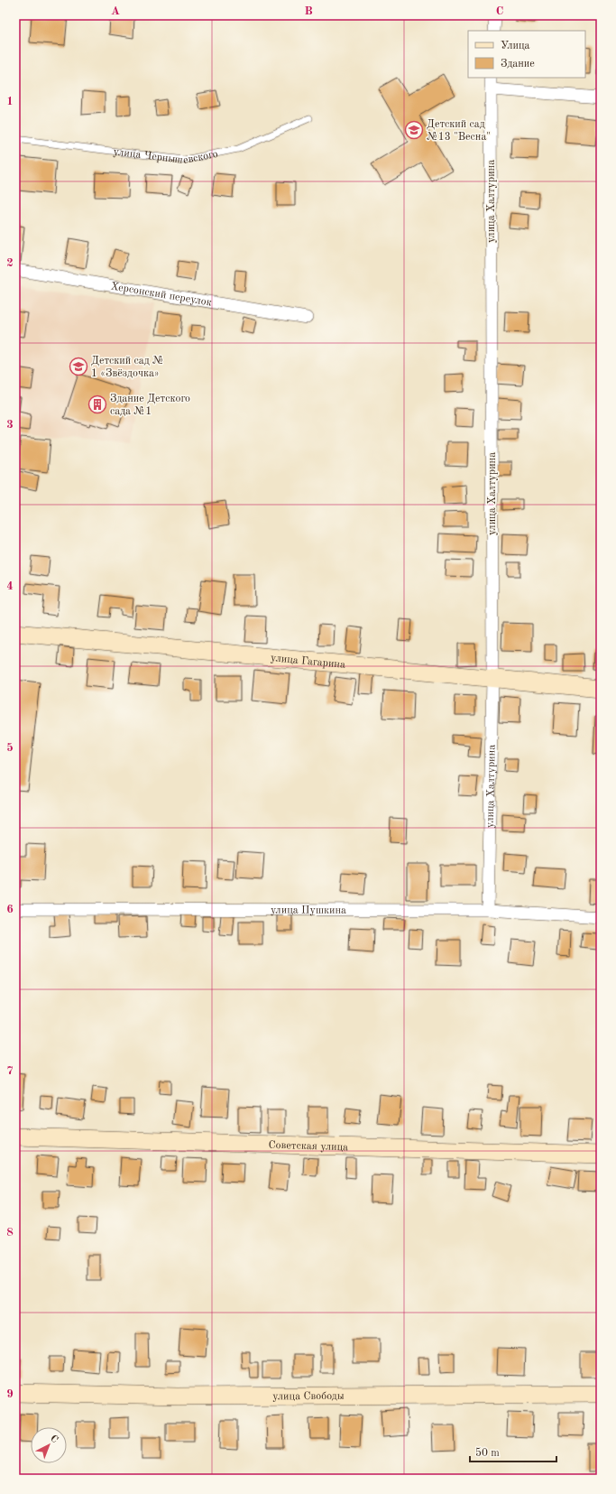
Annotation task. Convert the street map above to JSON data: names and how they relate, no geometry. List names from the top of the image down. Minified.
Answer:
{"streets":{"street":["улица Халтурина","Херсонский переулок","улица Гагарина","улица Пушкина","Советская улица","улица Свободы"],"lane":["улица Чернышевского"]},"crossings":[["улица Халтурина","улица Гагарина"],["улица Халтурина","улица Пушкина"]],"places":{"school or university":["Детский сад №13 \"Весна\"","Детский сад № 1 «Звёздочка»"],"building":["Здание Детского сада №1"]},"legend":["Улица","Здание"],"scale_bar":"50 m","north":"top right","grid":{"columns":["A","B","C"],"rows":["1","2","3","4","5","6","7","8","9"]}}
